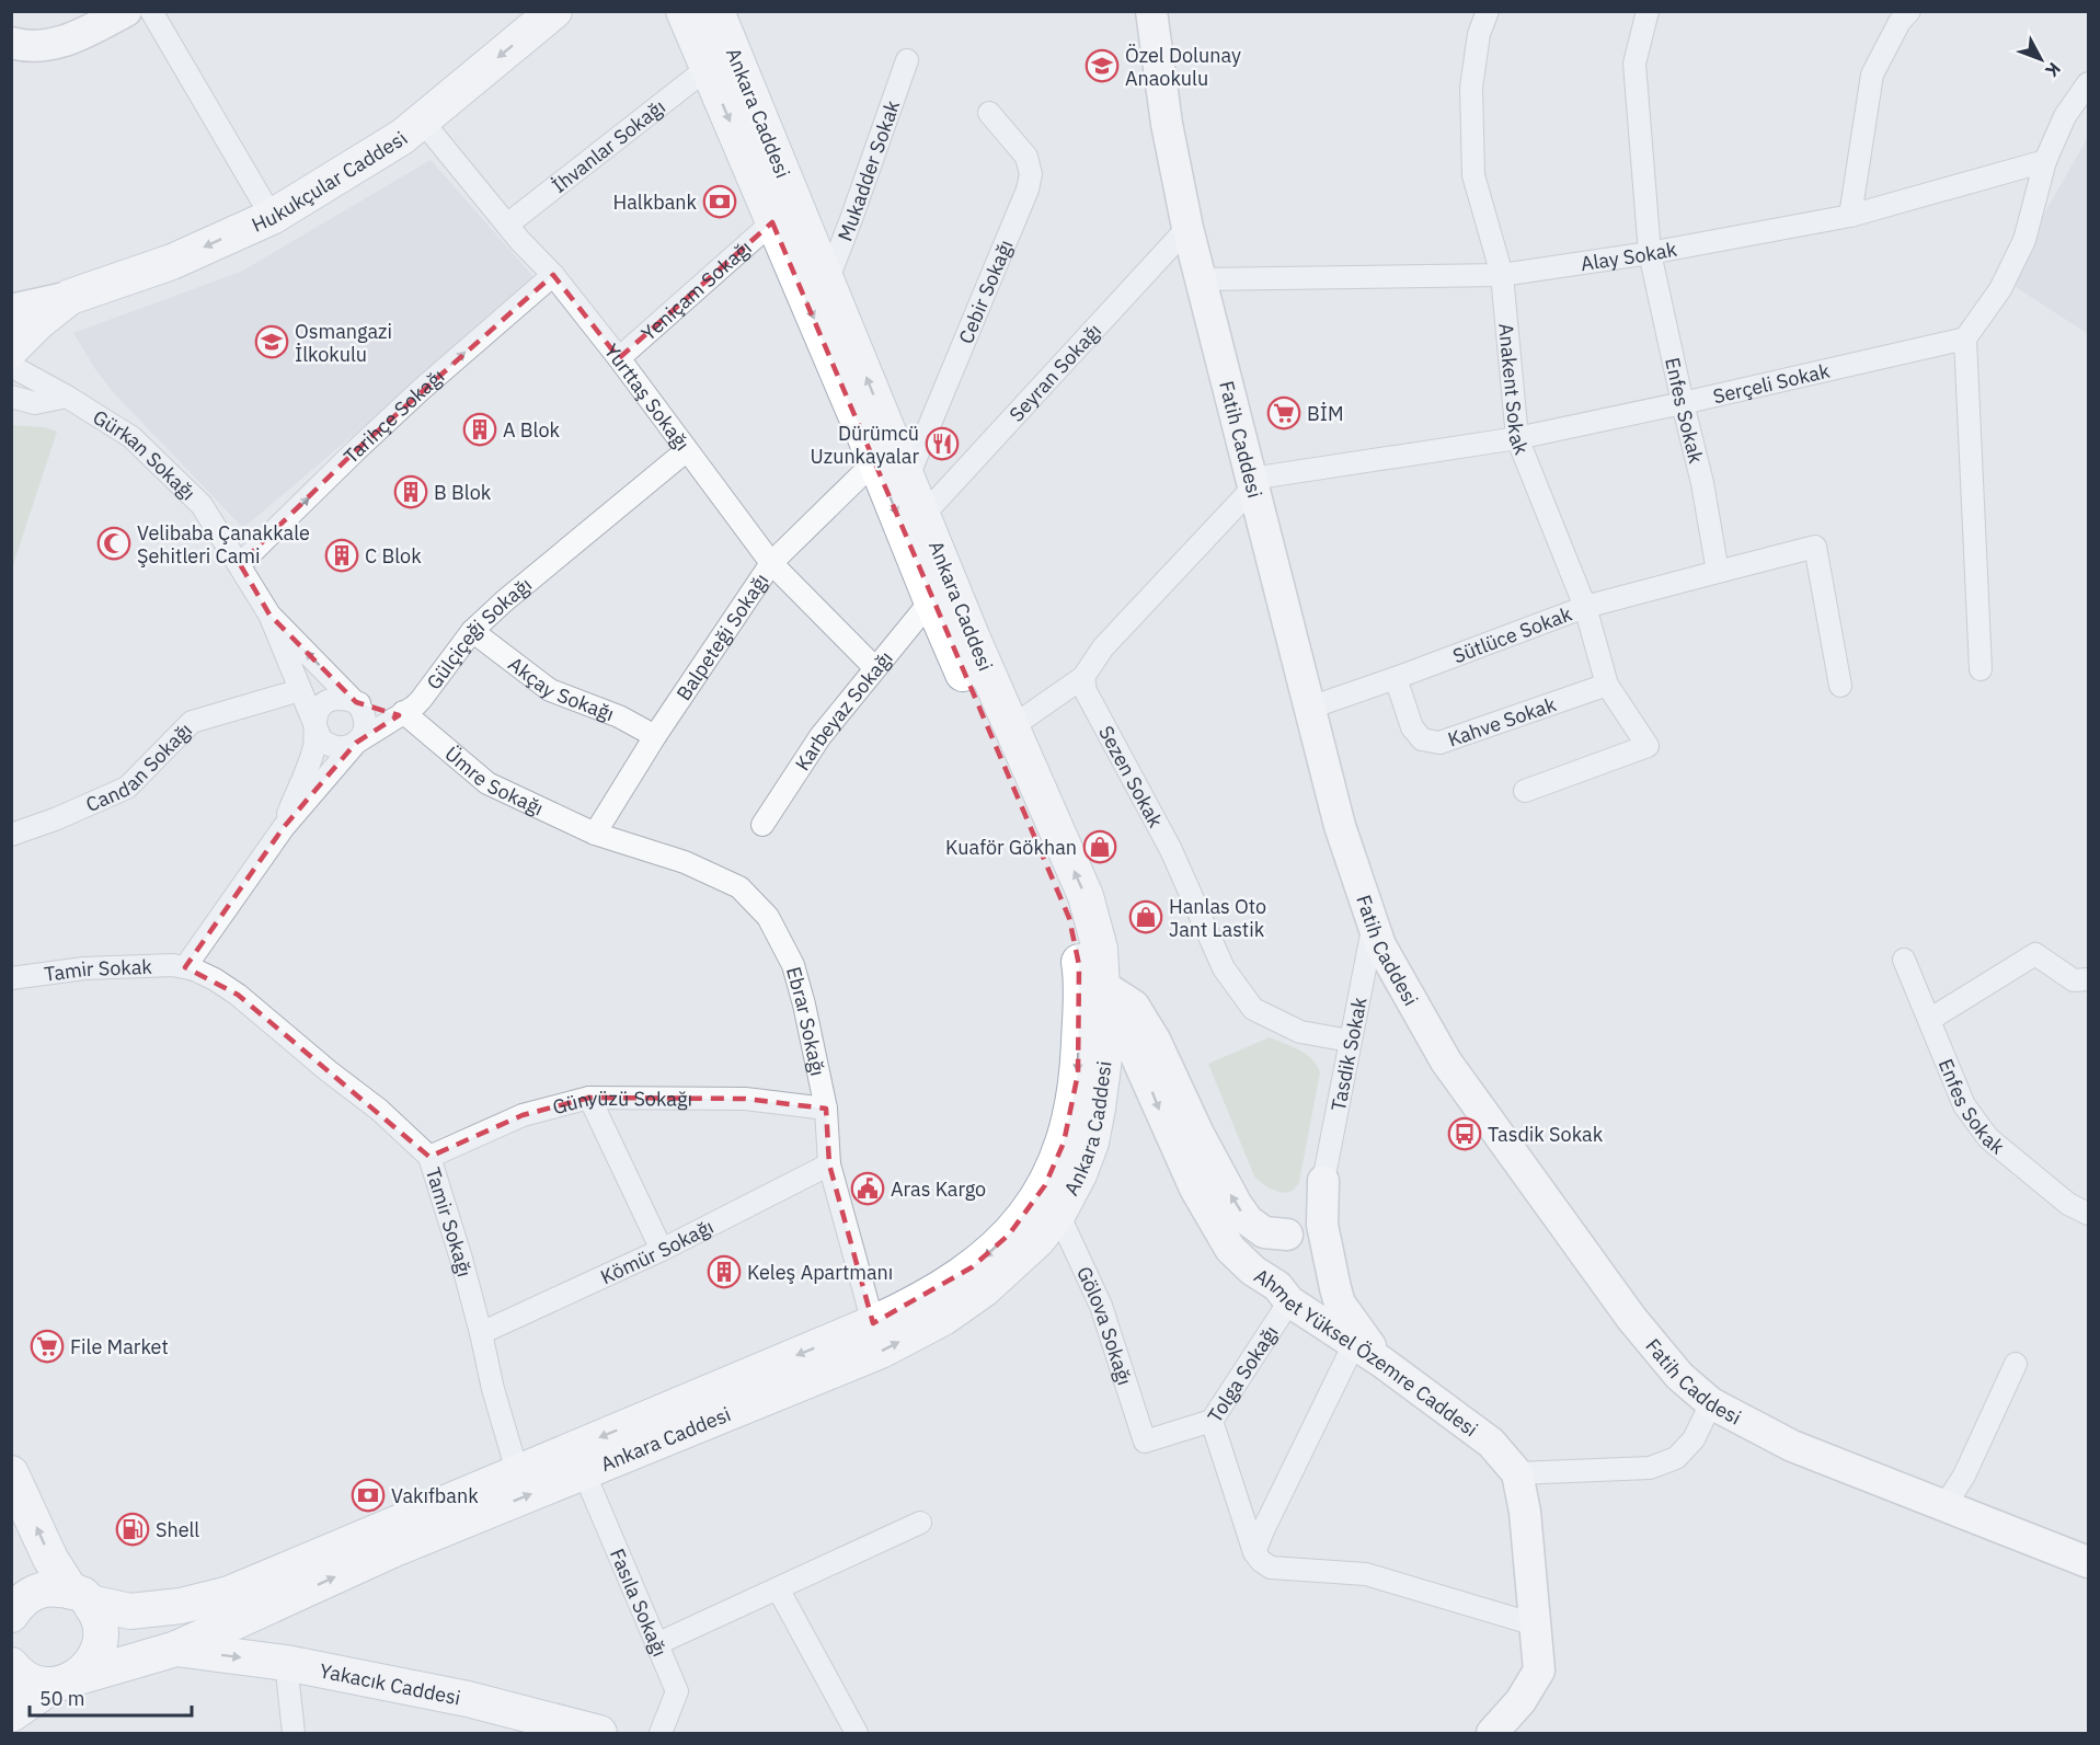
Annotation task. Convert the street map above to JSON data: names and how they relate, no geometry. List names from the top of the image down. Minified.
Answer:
{"streets":{"main road":["Ankara Caddesi","Hukukçular Caddesi","Yakacık Caddesi"],"street":["İhvanlar Sokağı","Mukadder Sokak","Alay Sokak","Yeniçam Sokağı","Cebir Sokağı","Seyran Sokağı","Serçeli Sokak","Anakent Sokak","Yurttaş Sokağı","Enfes Sokak","Tarihçe Sokağı","Fatih Caddesi","Gürkan Sokağı","Gülçiçeği Sokağı","Sütlüce Sokak","Balpeteği Sokağı","Akçay Sokağı","Karbeyaz Sokağı","Kahve Sokak","Candan Sokağı","Sezen Sokak","Ümre Sokağı","Tamir Sokak","Ebrar Sokağı","Tasdik Sokak","Günyüzü Sokağı","Tamir Sokağı","Kömür Sokağı","Gölova Sokağı","Ahmet Yüksel Özemre Caddesi","Tolga Sokağı","Fasıla Sokağı"]},"crossings":[["Ankara Caddesi","İhvanlar Sokağı"],["Ankara Caddesi","Mukadder Sokak"],["Ankara Caddesi","Yeniçam Sokağı"],["Ankara Caddesi","Cebir Sokağı"],["Ankara Caddesi","Seyran Sokağı"],["Ankara Caddesi","Balpeteği Sokağı"],["Ankara Caddesi","Karbeyaz Sokağı"],["Ankara Caddesi","Ebrar Sokağı"],["Ankara Caddesi","Tamir Sokağı"],["Ankara Caddesi","Gölova Sokağı"],["Ankara Caddesi","Ahmet Yüksel Özemre Caddesi"],["Ankara Caddesi","Fasıla Sokağı"],["Ankara Caddesi","Yakacık Caddesi"],["İhvanlar Sokağı","Yurttaş Sokağı"],["Hukukçular Caddesi","Yurttaş Sokağı"],["Alay Sokak","Anakent Sokak"],["Alay Sokak","Enfes Sokak"],["Alay Sokak","Fatih Caddesi"],["Yeniçam Sokağı","Yurttaş Sokağı"],["Seyran Sokağı","Fatih Caddesi"],["Serçeli Sokak","Anakent Sokak"],["Serçeli Sokak","Enfes Sokak"],["Serçeli Sokak","Fatih Caddesi"],["Anakent Sokak","Sütlüce Sokak"],["Anakent Sokak","Kahve Sokak"],["Yurttaş Sokağı","Tarihçe Sokağı"],["Yurttaş Sokağı","Gülçiçeği Sokağı"],["Yurttaş Sokağı","Balpeteği Sokağı"],["Yurttaş Sokağı","Karbeyaz Sokağı"],["Enfes Sokak","Sütlüce Sokak"],["Tarihçe Sokağı","Gürkan Sokağı"],["Fatih Caddesi","Sütlüce Sokak"],["Fatih Caddesi","Tasdik Sokak"],["Gürkan Sokağı","Gülçiçeği Sokağı"],["Gürkan Sokağı","Candan Sokağı"],["Gülçiçeği Sokağı","Akçay Sokağı"],["Gülçiçeği Sokağı","Ümre Sokağı"],["Gülçiçeği Sokağı","Tamir Sokak"],["Gülçiçeği Sokağı","Tamir Sokağı"],["Sütlüce Sokak","Kahve Sokak"],["Balpeteği Sokağı","Akçay Sokağı"],["Balpeteği Sokağı","Ümre Sokağı"],["Balpeteği Sokağı","Ebrar Sokağı"],["Sezen Sokak","Tasdik Sokak"],["Ümre Sokağı","Ebrar Sokağı"],["Tamir Sokak","Tamir Sokağı"],["Ebrar Sokağı","Günyüzü Sokağı"],["Ebrar Sokağı","Kömür Sokağı"],["Günyüzü Sokağı","Tamir Sokağı"],["Tamir Sokağı","Kömür Sokağı"],["Gölova Sokağı","Tolga Sokağı"],["Ahmet Yüksel Özemre Caddesi","Tolga Sokağı"]],"one_way":["Hukukçular Caddesi","Tarihçe Sokağı"],"places":{"school or university":["Özel Dolunay Anaokulu","Osmangazi İlkokulu"],"bank":["Halkbank","Vakıfbank"],"supermarket":["BİM","File Market"],"building":["A Blok","B Blok","C Blok","Keleş Apartmanı"],"restaurant":["Dürümcü Uzunkayalar"],"mosque":["Velibaba Çanakkale Şehitleri Cami"],"shop":["Kuaför Gökhan","Hanlas Oto Jant Lastik"],"bus stop":["Tasdi̇k Sokak"],"public building":["Aras Kargo"],"fuel station":["Shell"]},"scale_bar":"50 m","north":"bottom right"}
